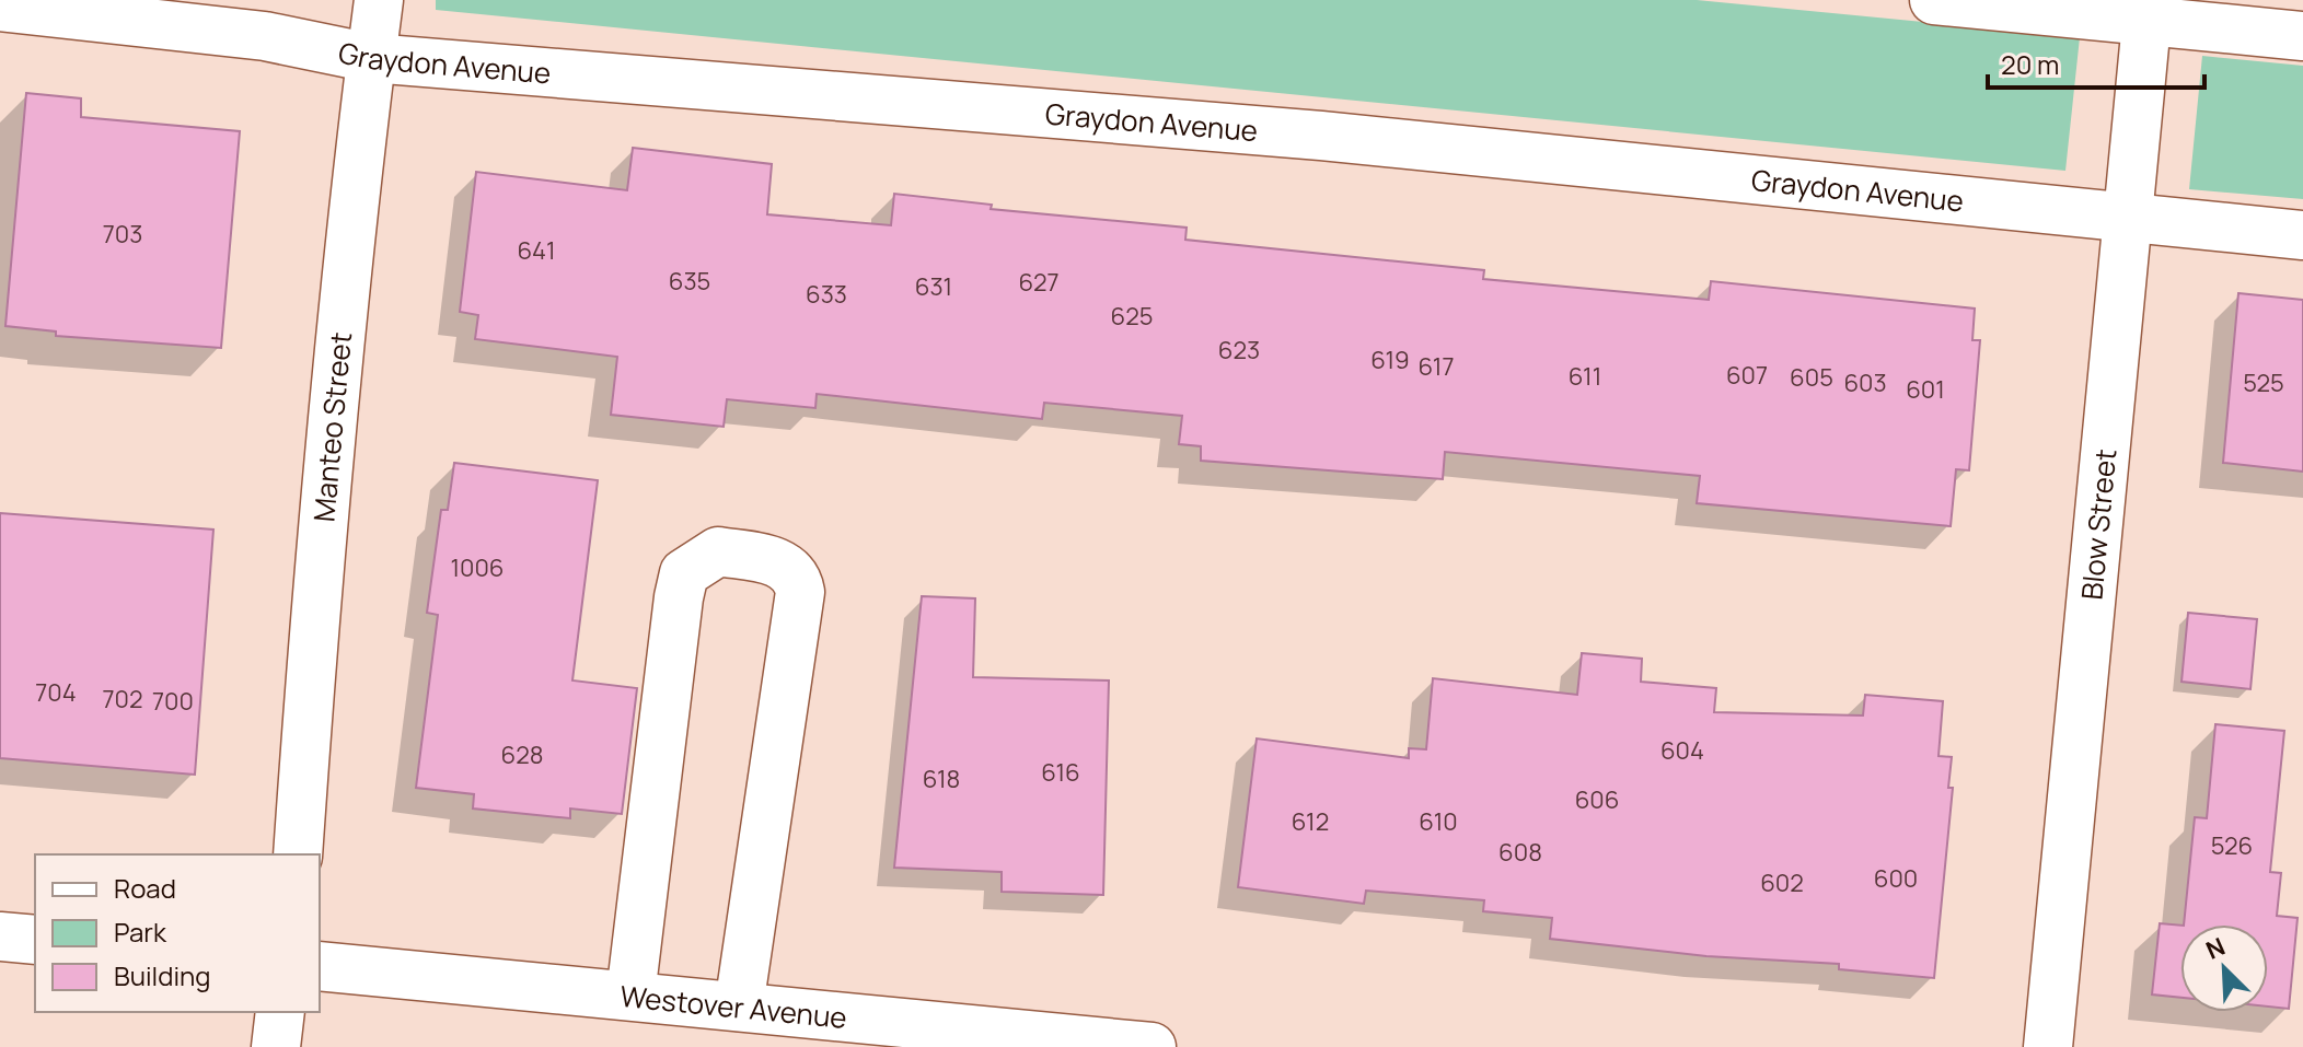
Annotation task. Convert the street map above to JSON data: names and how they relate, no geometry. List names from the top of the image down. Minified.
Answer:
{"streets":{"street":["Graydon Avenue","Manteo Street","Blow Street","Westover Avenue"]},"crossings":[["Graydon Avenue","Manteo Street"],["Graydon Avenue","Blow Street"]],"house_numbers":["703","641","635","627","631","633","625","623","619","617","607","611","605","603","525","601","1006","704","702","700","604","628","616","618","606","612","610","526","608","600","602"],"legend":["Road","Park","Building"],"scale_bar":"20 m","north":"top left"}
